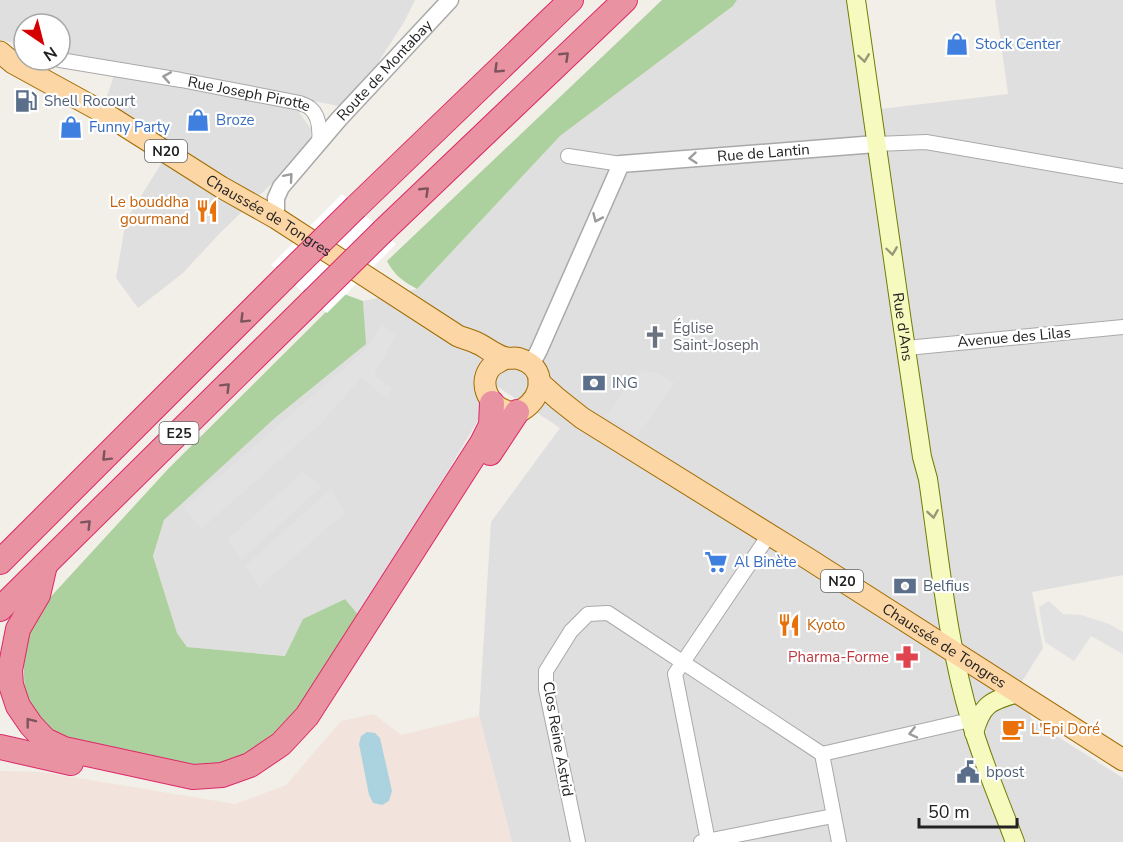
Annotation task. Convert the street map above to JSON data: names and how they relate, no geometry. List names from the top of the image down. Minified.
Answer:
{"streets":{"highway":["E25"],"main road":["N20","Chaussée de Tongres","Rue d'Ans"],"street":["Route de Montabay","Rue Joseph Pirotte","Rue de Lantin","Avenue des Lilas","Clos Reine Astrid"]},"crossings":[["Route de Montabay","Rue Joseph Pirotte"],["Rue de Lantin","Rue d'Ans"],["Chaussée de Tongres","Rue d'Ans"],["Rue d'Ans","Avenue des Lilas"]],"one_way":["Rue Joseph Pirotte","Rue de Lantin","Rue d'Ans"],"places":{"shop":["Stock Center","Broze","Funny Party"],"fuel station":["Shell Rocourt"],"restaurant":["Le bouddha gourmand","Kyoto"],"church":["Église Saint-Joseph"],"bank":["ING","Belfius"],"supermarket":["Al Binète"],"pharmacy":["Pharma-Forme"],"cafe":["L'Epi Doré"],"public building":["bpost"]},"scale_bar":"50 m","north":"bottom right"}
